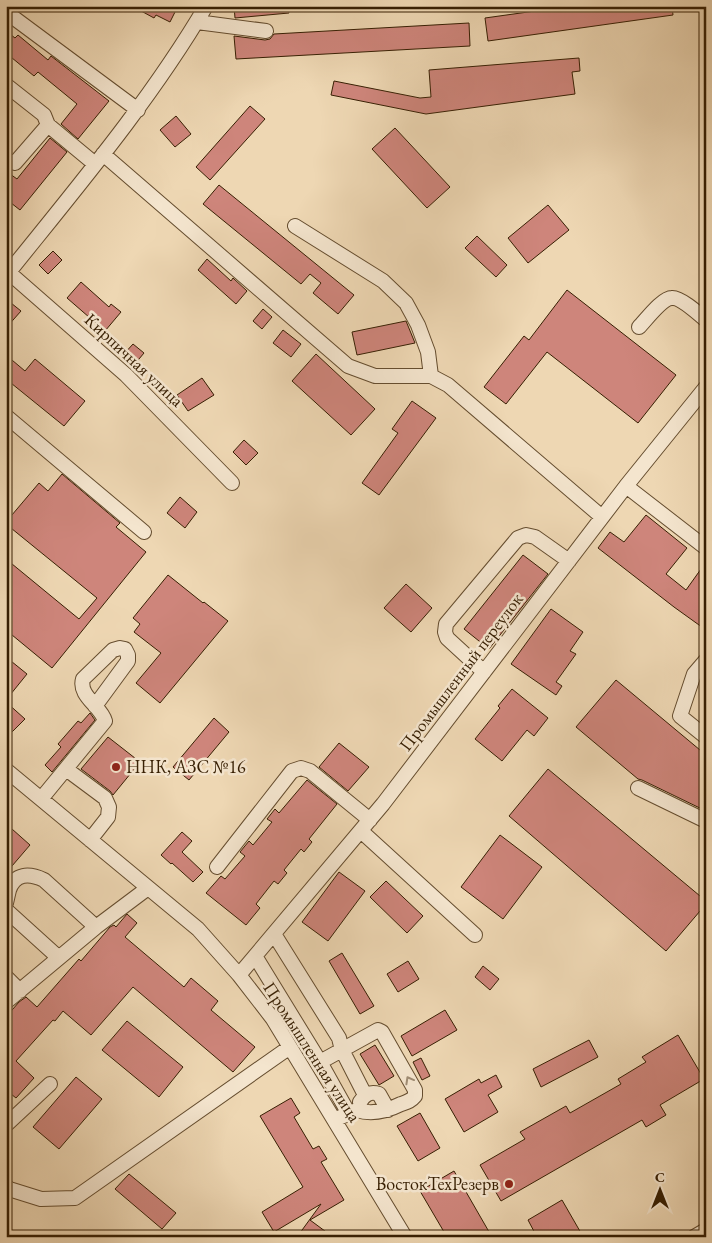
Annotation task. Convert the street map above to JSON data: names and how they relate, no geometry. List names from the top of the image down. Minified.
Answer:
{"streets":{"street":["Кирпичная улица","Промышленный переулок","Промышленная улица"]},"crossings":[["Промышленный переулок","Промышленная улица"]],"places":["ННК, АЗС №16","ВостокТехРезерв"],"north":"top"}
